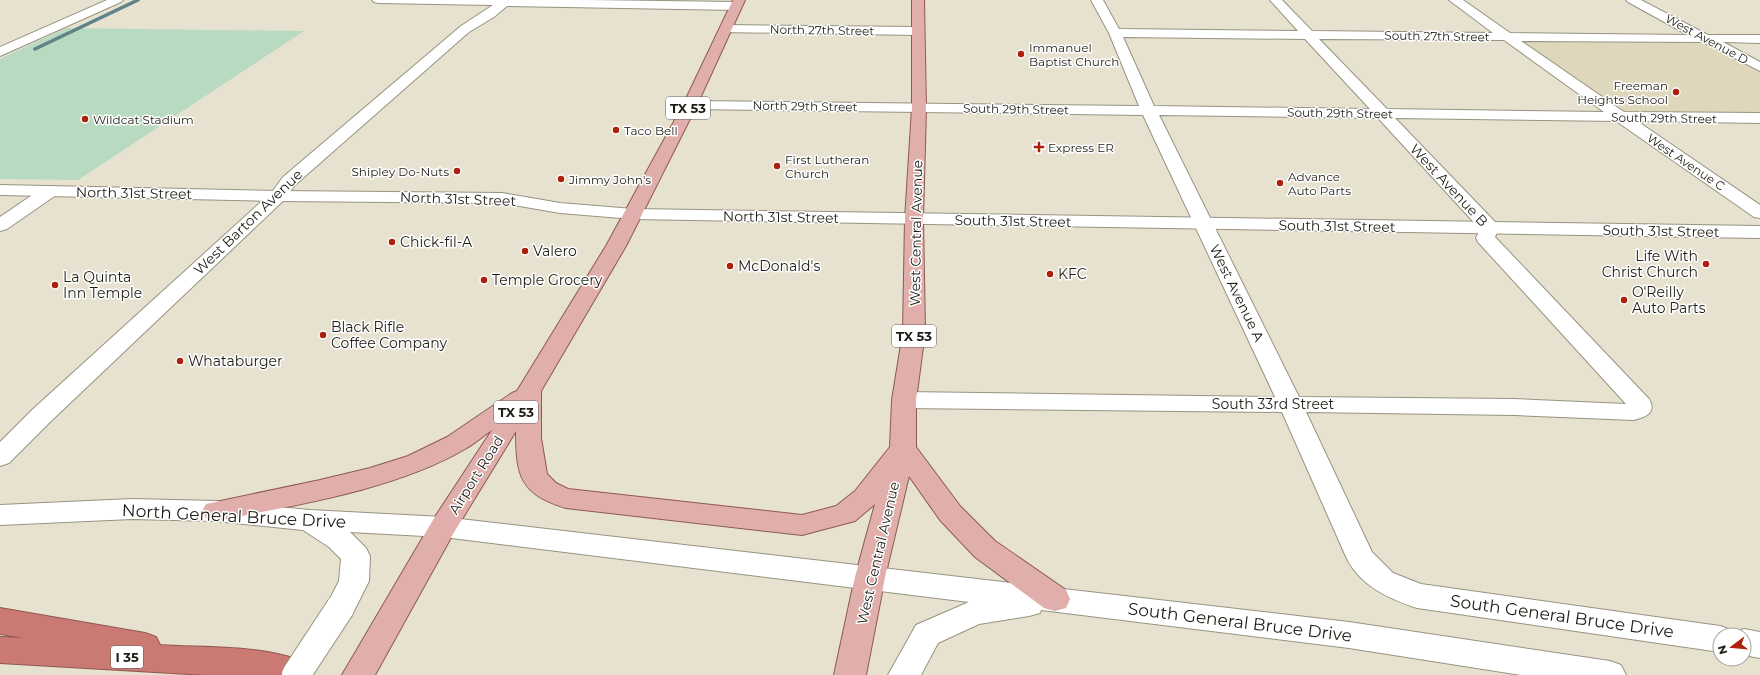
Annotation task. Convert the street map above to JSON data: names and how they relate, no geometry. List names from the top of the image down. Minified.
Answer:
{"streets":{"highway":["I 35"],"main road":["TX 53","West Central Avenue","Airport Road"],"street":["North 27th Street","South 27th Street","West Avenue D","North 29th Street","South 29th Street","West Avenue C","West Avenue B","North 31st Street","South 31st Street","West Barton Avenue","West Avenue A","South 33rd Street","North General Bruce Drive","South General Bruce Drive"]},"crossings":[["North 27th Street","TX 53"],["North 27th Street","West Central Avenue"],["South 27th Street","West Avenue D"],["South 27th Street","West Avenue C"],["South 27th Street","West Avenue B"],["South 27th Street","West Avenue A"],["North 29th Street","TX 53"],["North 29th Street","South 29th Street"],["North 29th Street","West Central Avenue"],["TX 53","North 31st Street"],["TX 53","Airport Road"],["South 29th Street","West Avenue C"],["South 29th Street","West Avenue B"],["South 29th Street","West Central Avenue"],["South 29th Street","West Avenue A"],["West Avenue B","South 31st Street"],["West Avenue B","South 33rd Street"],["North 31st Street","South 31st Street"],["North 31st Street","West Barton Avenue"],["North 31st Street","West Central Avenue"],["North 31st Street","Airport Road"],["South 31st Street","West Central Avenue"],["South 31st Street","West Avenue A"],["West Central Avenue","South 33rd Street"],["West Central Avenue","North General Bruce Drive"],["West Central Avenue","South General Bruce Drive"],["West Avenue A","South 33rd Street"],["West Avenue A","South General Bruce Drive"],["Airport Road","North General Bruce Drive"],["North General Bruce Drive","South General Bruce Drive"]],"places":{"other":["Immanuel Baptist Church","Freeman Heights School","Wildcat Stadium","Taco Bell","First Lutheran Church","Shipley Do-Nuts","Jimmy John's","Advance Auto Parts","Chick-fil-A","Valero","Life With Christ Church","McDonald's","KFC","Temple Grocery","La Quinta Inn Temple","O'Reilly Auto Parts","Black Rifle Coffee Company","Whataburger"],"health":["Express ER"]},"north":"left"}
